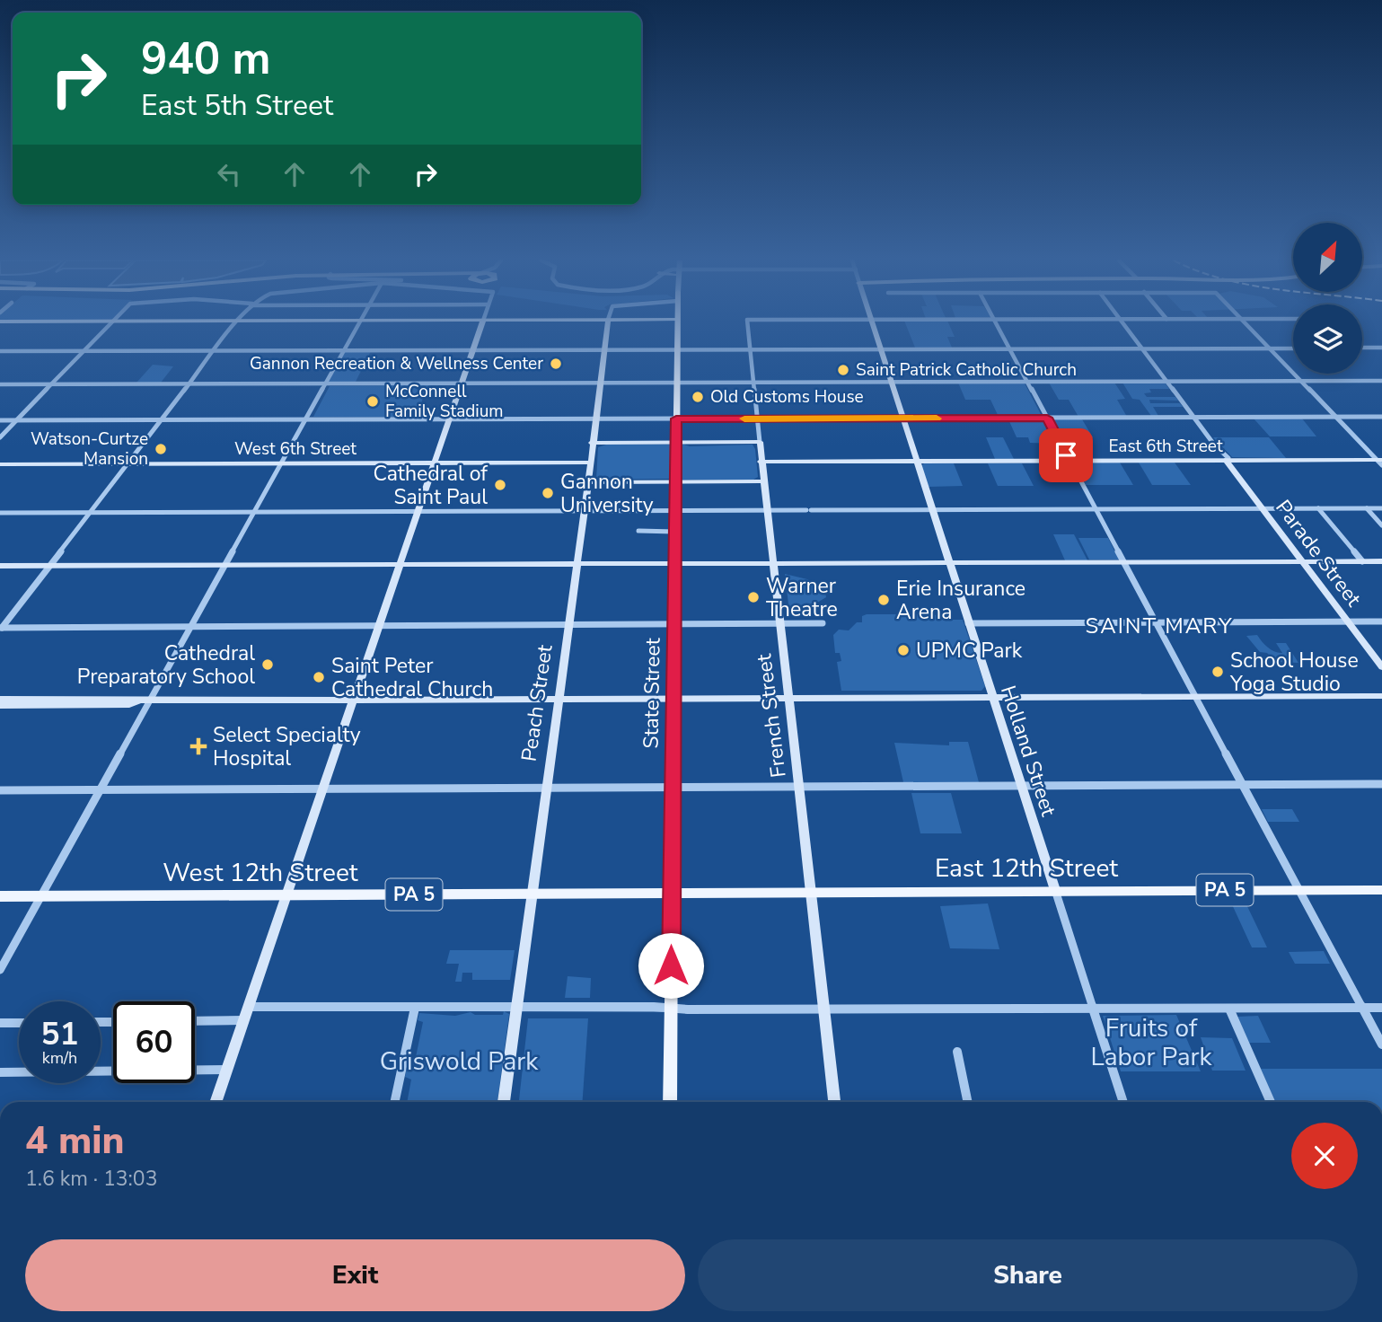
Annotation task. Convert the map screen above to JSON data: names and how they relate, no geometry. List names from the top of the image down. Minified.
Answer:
{"streets":{"main road":["State Street","East 12th Street","West 12th Street","PA 5"],"street":["East 6th Street","West 6th Street","Parade Street","Peach Street","French Street","Holland Street"]},"crossings":[["East 6th Street","Parade Street"],["East 6th Street","French Street"],["East 6th Street","Holland Street"],["West 6th Street","Peach Street"],["State Street","East 12th Street"],["State Street","West 12th Street"],["Peach Street","West 12th Street"],["French Street","East 12th Street"],["Holland Street","East 12th Street"],["East 12th Street","West 12th Street"]],"districts":["SAINT MARY"],"parks":["Fruits of Labor Park","Griswold Park"],"places":{"other":["Gannon Recreation & Wellness Center","Saint Patrick Catholic Church","Old Customs House","McConnell Family Stadium","Watson-Curtze Mansion","Cathedral of Saint Paul","Gannon University","Warner Theatre","Erie Insurance Arena","UPMC Park","Cathedral Preparatory School","School House Yoga Studio","Saint Peter Cathedral Church"],"health":["Select Specialty Hospital"]},"north":"top right","page":{"turn":["940 m","East 5th Street"],"speed":"51 km/h","limit":"60","heading":["4 min","1.6 km · 13:03"],"buttons":["Exit","Share"]}}
